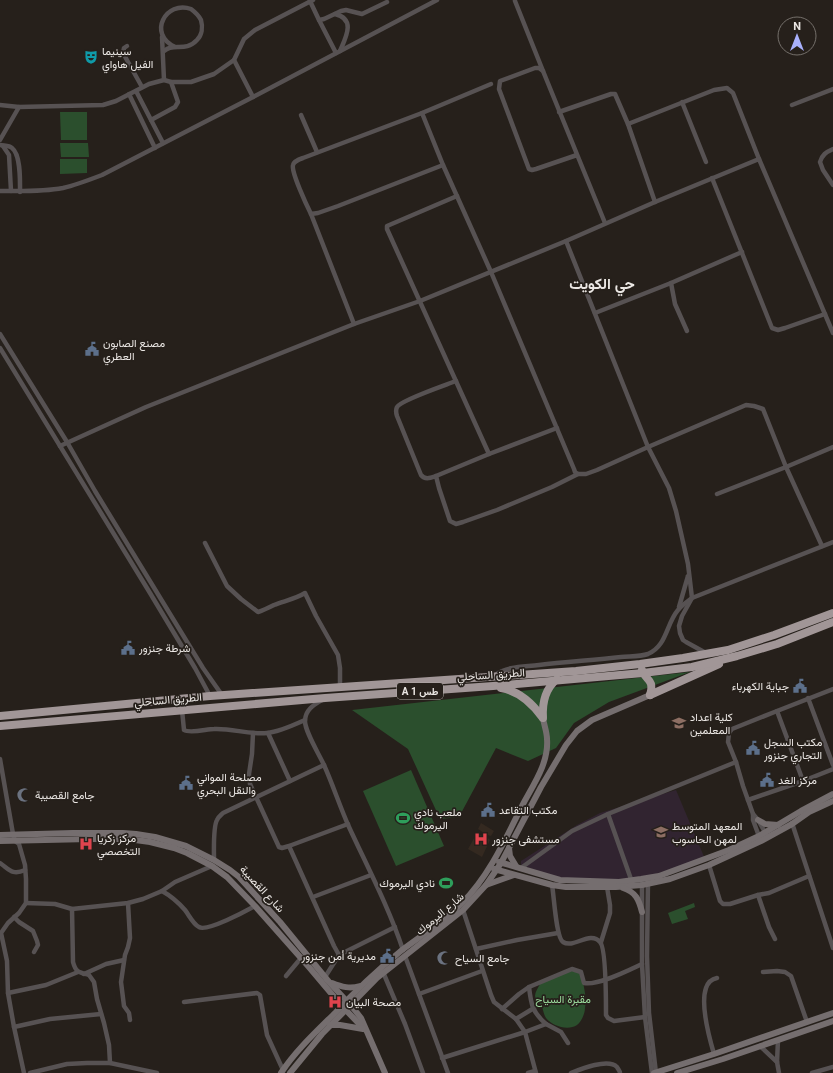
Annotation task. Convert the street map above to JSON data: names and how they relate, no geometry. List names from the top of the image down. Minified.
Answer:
{"streets":{"highway":["الطريق الساحلي","A 1 طس"],"street":["شارع القصيبة","شارع اليرموك"]},"crossings":[["شارع القصيبة","شارع اليرموك"]],"districts":["حي الكويت"],"parks":["مقبرة السياح"],"places":{"theatre":["سينيما الفيل هاواي"],"public building":["مصنع الصابون العطري","شرطة جنزور","جباية الكهرباء","مكتب السجل التجاري جنزور","مركز الغد","مصلحة المواني والنقل البحري","مكتب التقاعد","مديرية أمن جنزور"],"school or university":["كلية اعداد المعلمين","المعهد المتوسط لمهن الحاسوب"],"mosque":["جامع القصيبة","جامع السياح"],"sports":["ملعب نادي اليرموك","نادي اليرموك"],"hospital":["مستشفى جنزور","مركز زكريا التخصصي","مصحة البيان"]},"north":"top"}
